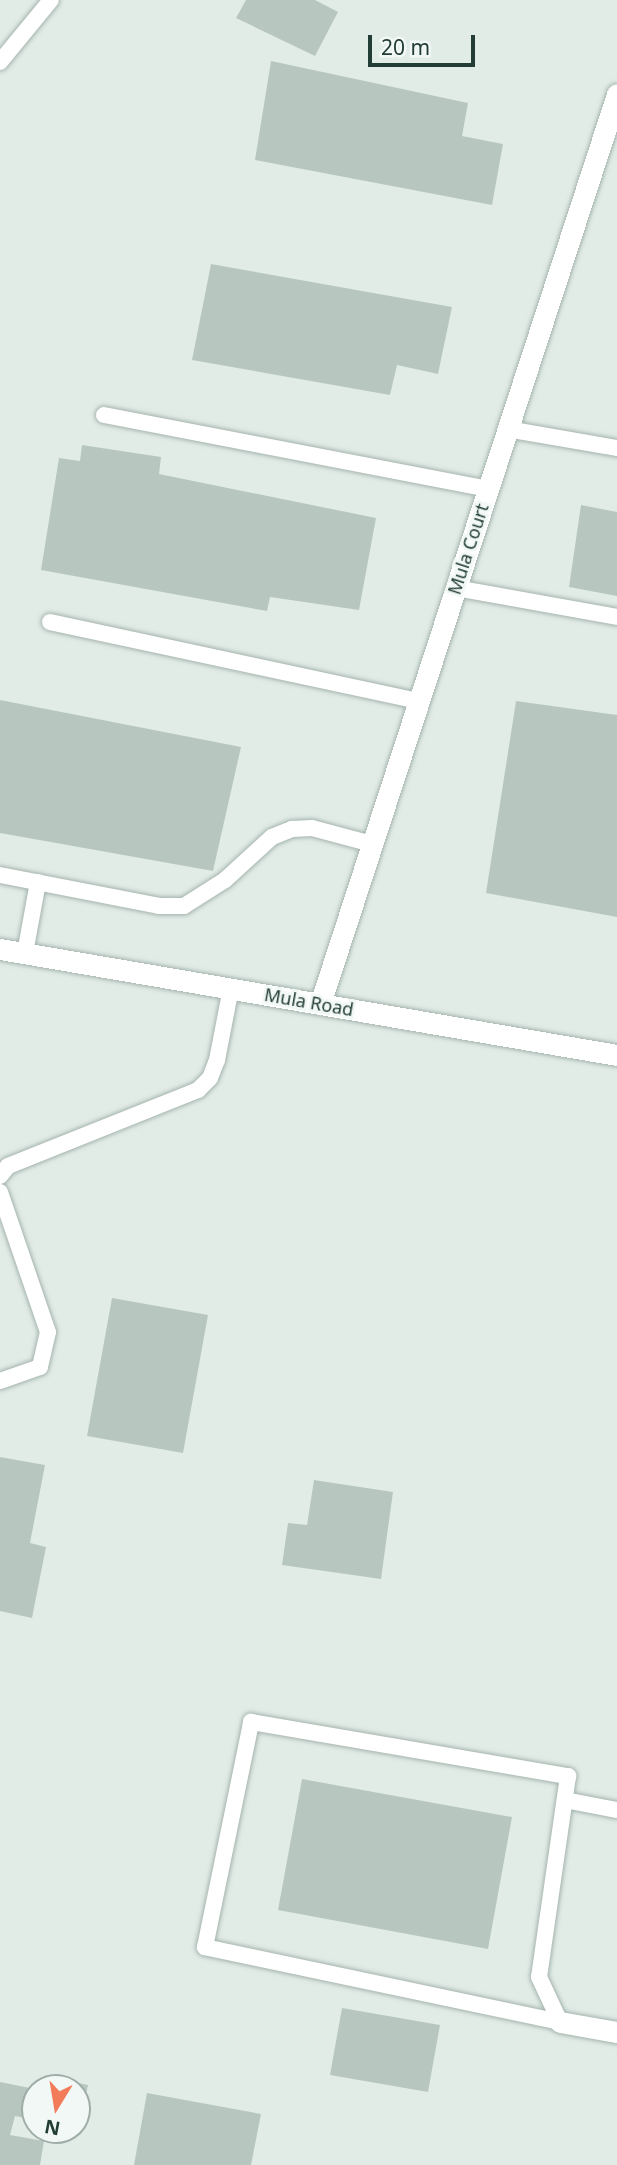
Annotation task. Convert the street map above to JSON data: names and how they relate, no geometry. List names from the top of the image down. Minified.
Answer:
{"streets":{"street":["Mula Court","Mula Road"]},"crossings":[["Mula Court","Mula Road"]],"scale_bar":"20 m","north":"bottom"}
